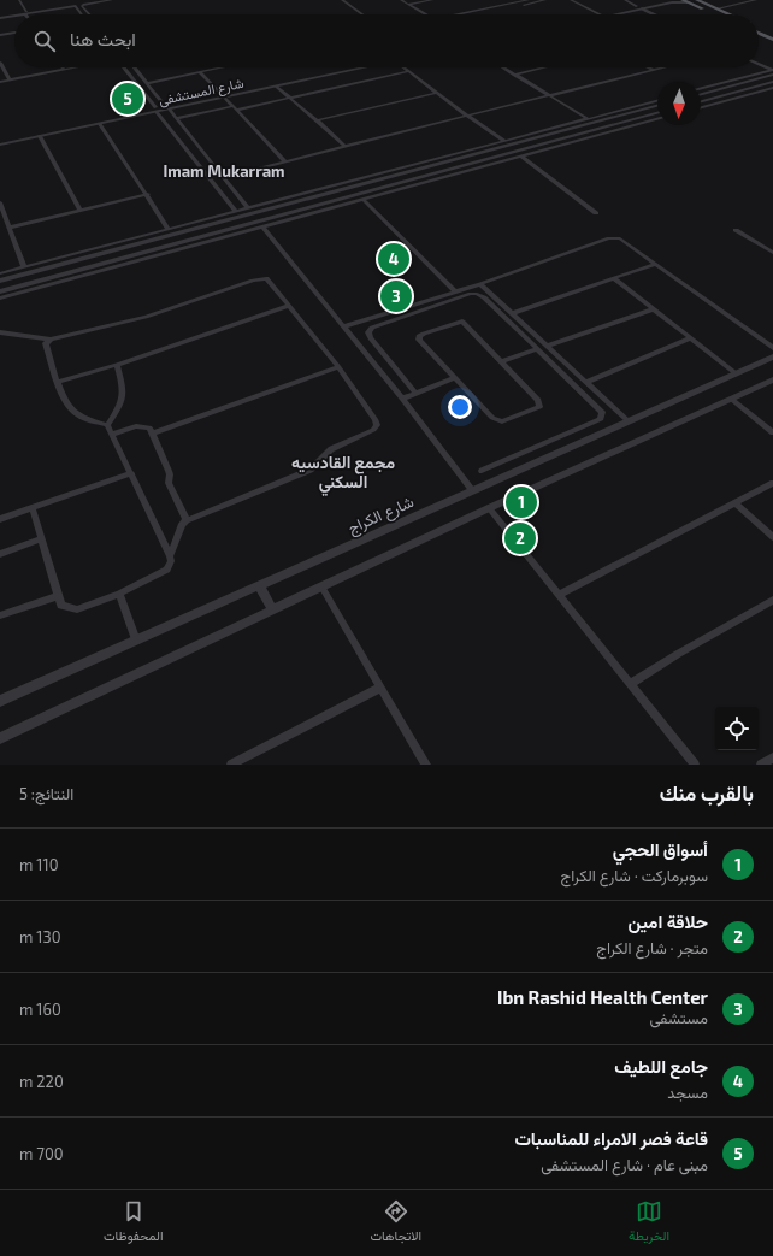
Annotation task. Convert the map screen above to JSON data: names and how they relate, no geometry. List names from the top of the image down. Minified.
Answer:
{"streets":{"street":["شارع المستشفى","شارع الكراج"]},"districts":["Imam Mukarram","مجمع القادسيه السكني"],"north":"bottom","page":{"search":"ابحث هنا","pins":["5","4","3","1","2"],"heading":["بالقرب منك","النتائج: 5"],"list":[{"mark":"1","name":"أسواق الحجي","note":"سوبرماركت · شارع الكراج","value":"110 m"},{"mark":"2","name":"حلاقة امين","note":"متجر · شارع الكراج","value":"130 m"},{"mark":"3","name":"Ibn Rashid Health Center","note":"مستشفى","value":"160 m"},{"mark":"4","name":"جامع اللطیف","note":"مسجد","value":"220 m"},{"mark":"5","name":"قاعة فصر الامراء للمناسبات","note":"مبنى عام · شارع المستشفى","value":"700 m"}],"nav":["الخريطة","الاتجاهات","المحفوظات"]}}
